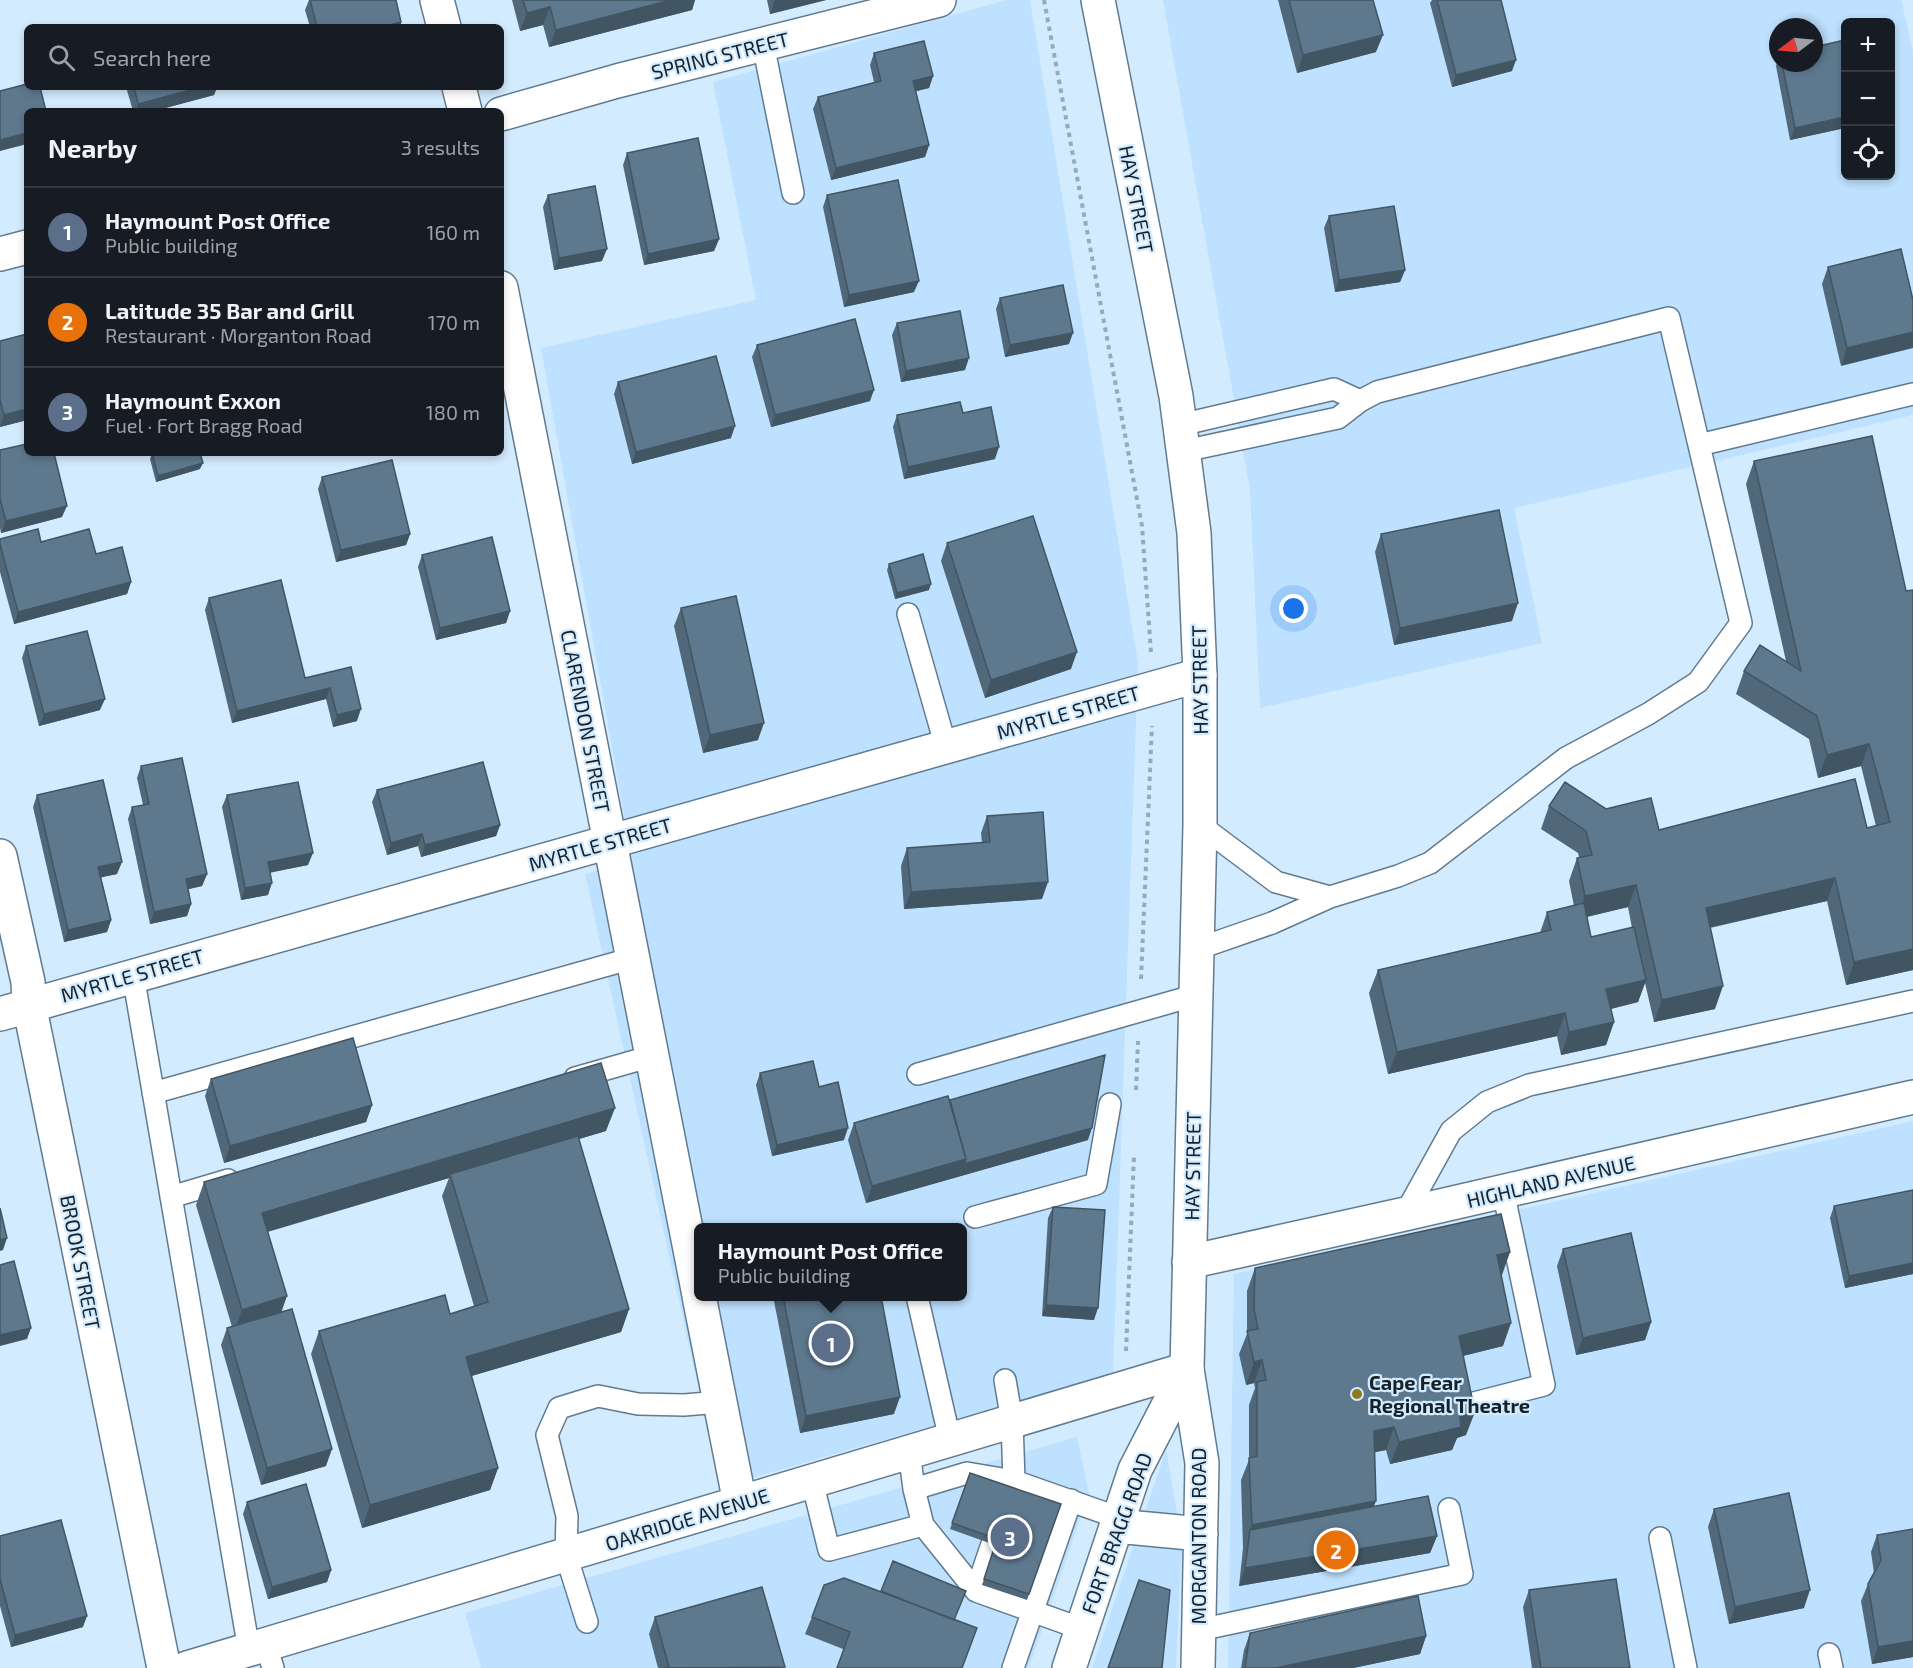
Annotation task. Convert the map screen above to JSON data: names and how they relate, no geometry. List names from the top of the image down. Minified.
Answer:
{"streets":{"street":["SPRING STREET","HAY STREET","MYRTLE STREET","CLARENDON STREET","HIGHLAND AVENUE","BROOK STREET","OAKRIDGE AVENUE","FORT BRAGG ROAD","MORGANTON ROAD"]},"crossings":[["HAY STREET","MYRTLE STREET"],["HAY STREET","HIGHLAND AVENUE"],["HAY STREET","OAKRIDGE AVENUE"],["HAY STREET","FORT BRAGG ROAD"],["HAY STREET","MORGANTON ROAD"],["MYRTLE STREET","CLARENDON STREET"],["MYRTLE STREET","BROOK STREET"],["CLARENDON STREET","OAKRIDGE AVENUE"],["OAKRIDGE AVENUE","FORT BRAGG ROAD"],["OAKRIDGE AVENUE","MORGANTON ROAD"],["FORT BRAGG ROAD","MORGANTON ROAD"]],"places":["Cape Fear Regional Theatre"],"north":"left","page":{"map_buttons":["+","−"],"search":"Search here","heading":["Nearby","3 results"],"list":[{"mark":"1","name":"Haymount Post Office","note":"Public building","value":"160 m"},{"mark":"2","name":"Latitude 35 Bar and Grill","note":"Restaurant · Morganton Road","value":"170 m"},{"mark":"3","name":"Haymount Exxon","note":"Fuel · Fort Bragg Road","value":"180 m"}],"popup":["Haymount Post Office","Public building"],"pins":["1","3","2"]}}
